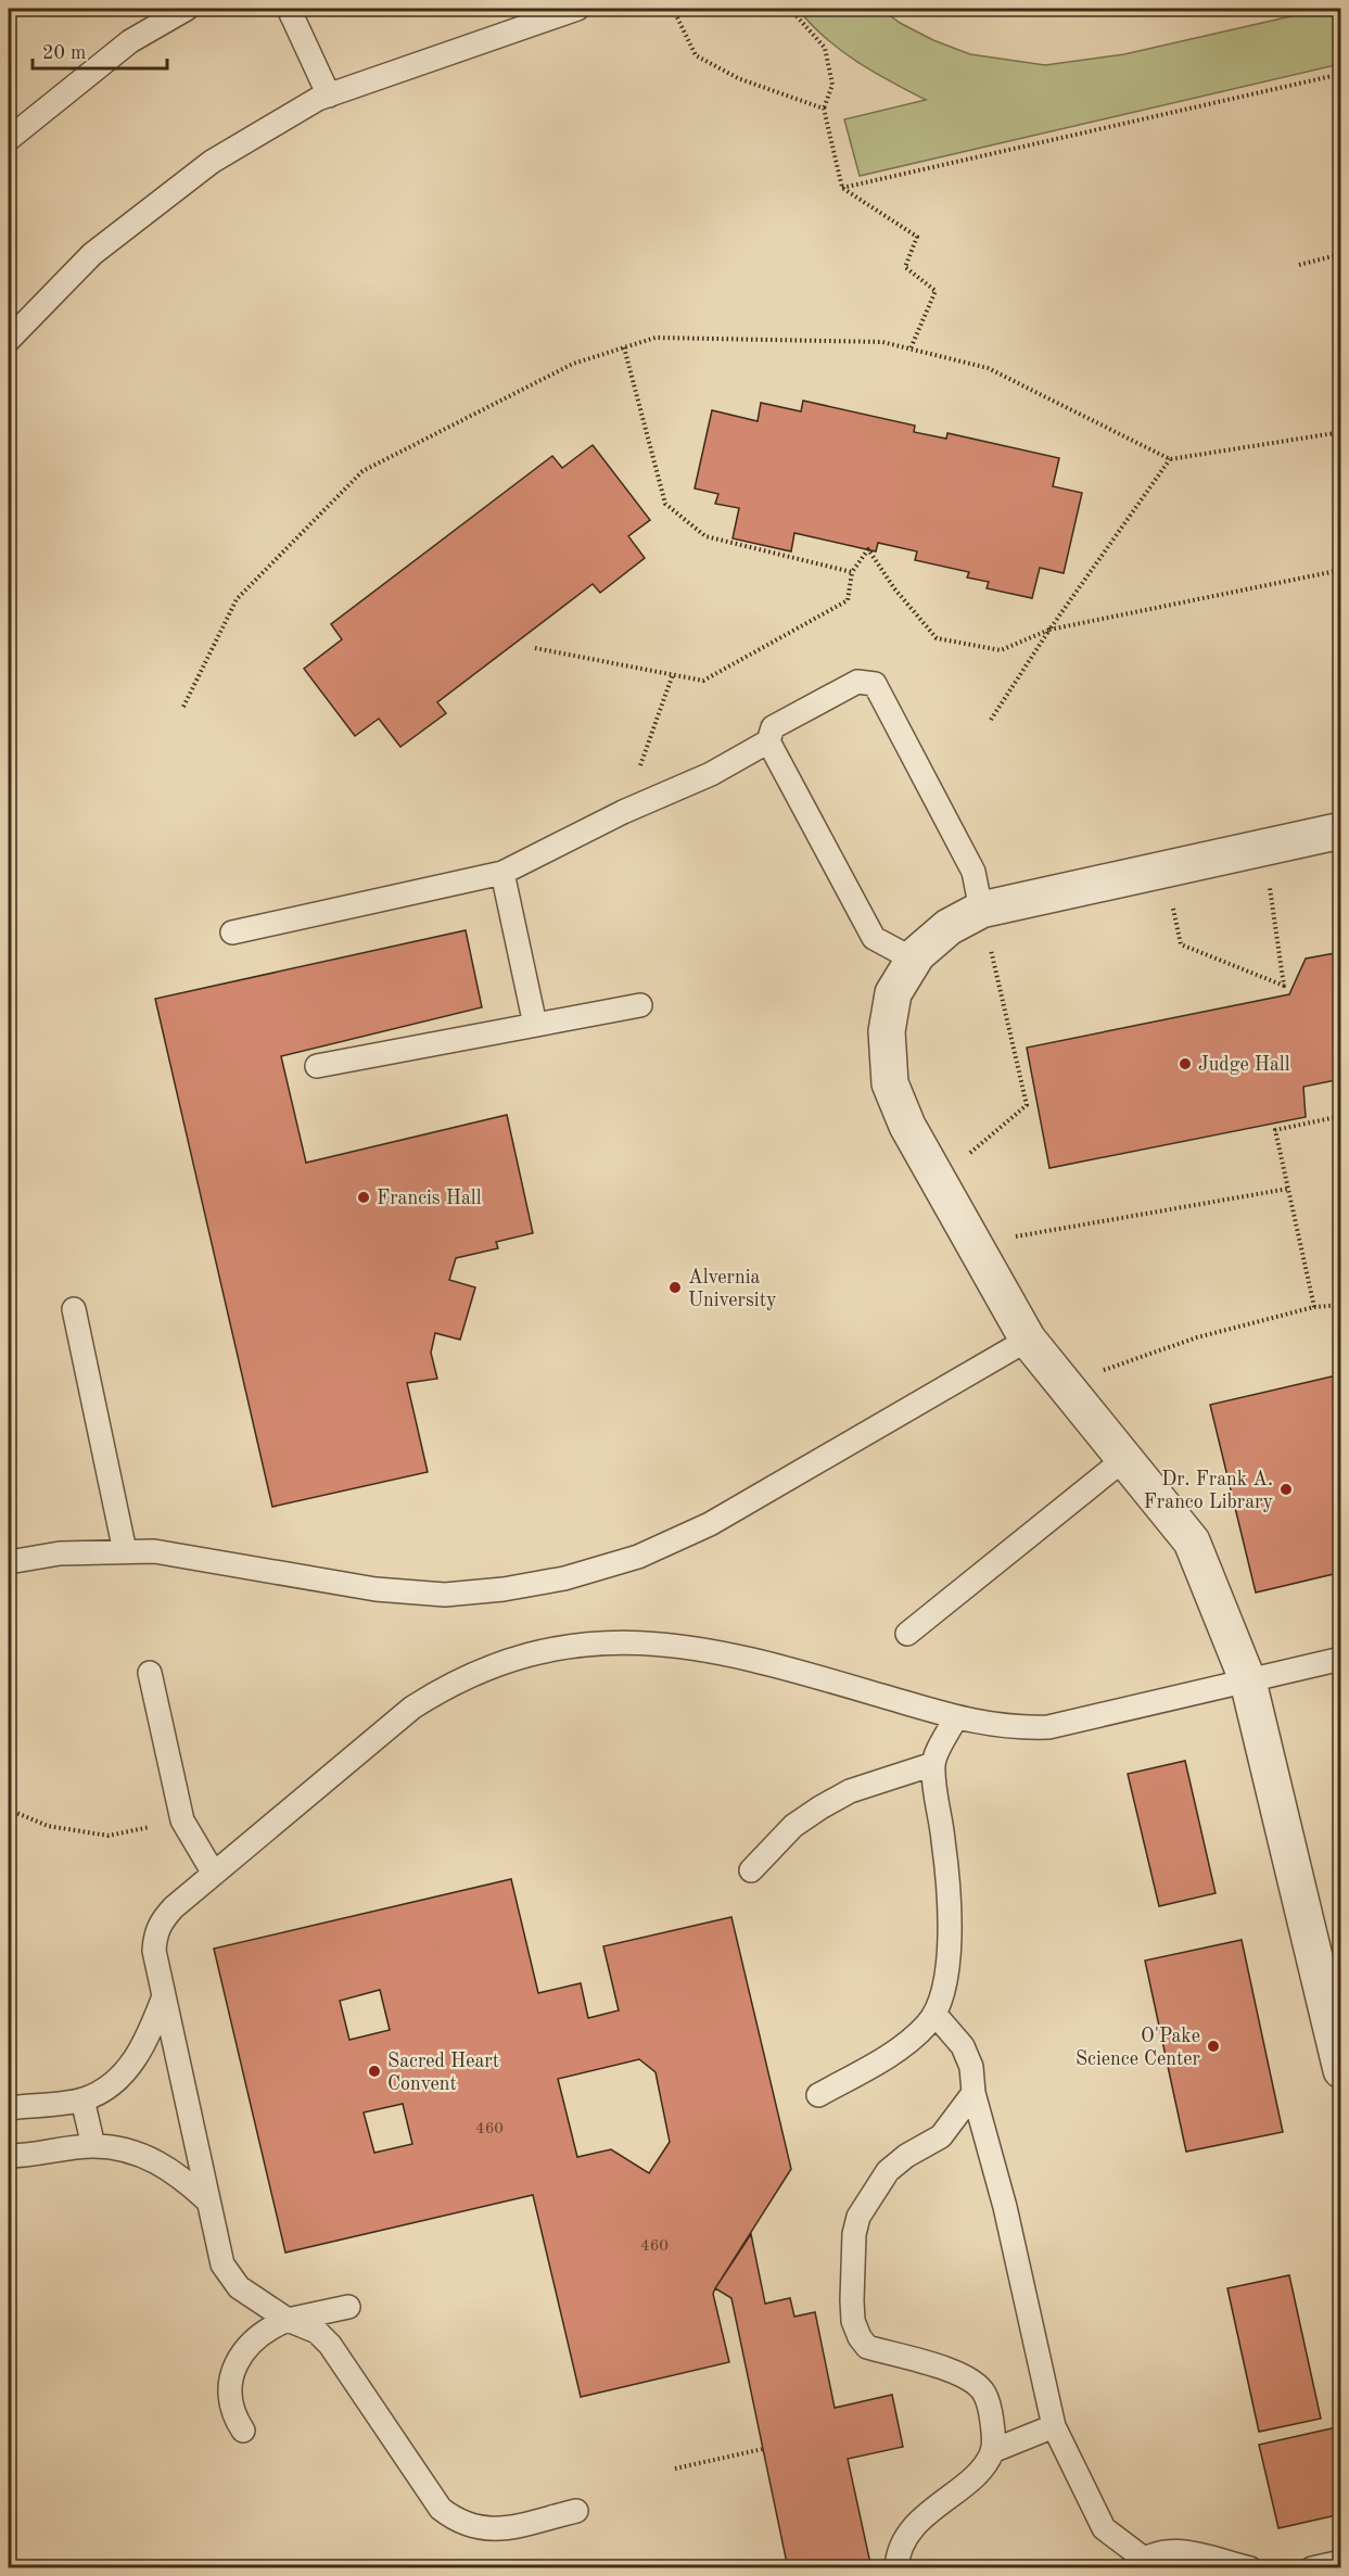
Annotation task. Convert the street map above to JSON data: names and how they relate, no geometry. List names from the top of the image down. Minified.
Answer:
{"places":["Judge Hall","Francis Hall","Alvernia University","Dr. Frank A. Franco Library","O'Pake Science Center","Sacred Heart Convent"],"house_numbers":["460","460"],"scale_bar":"20 m"}
